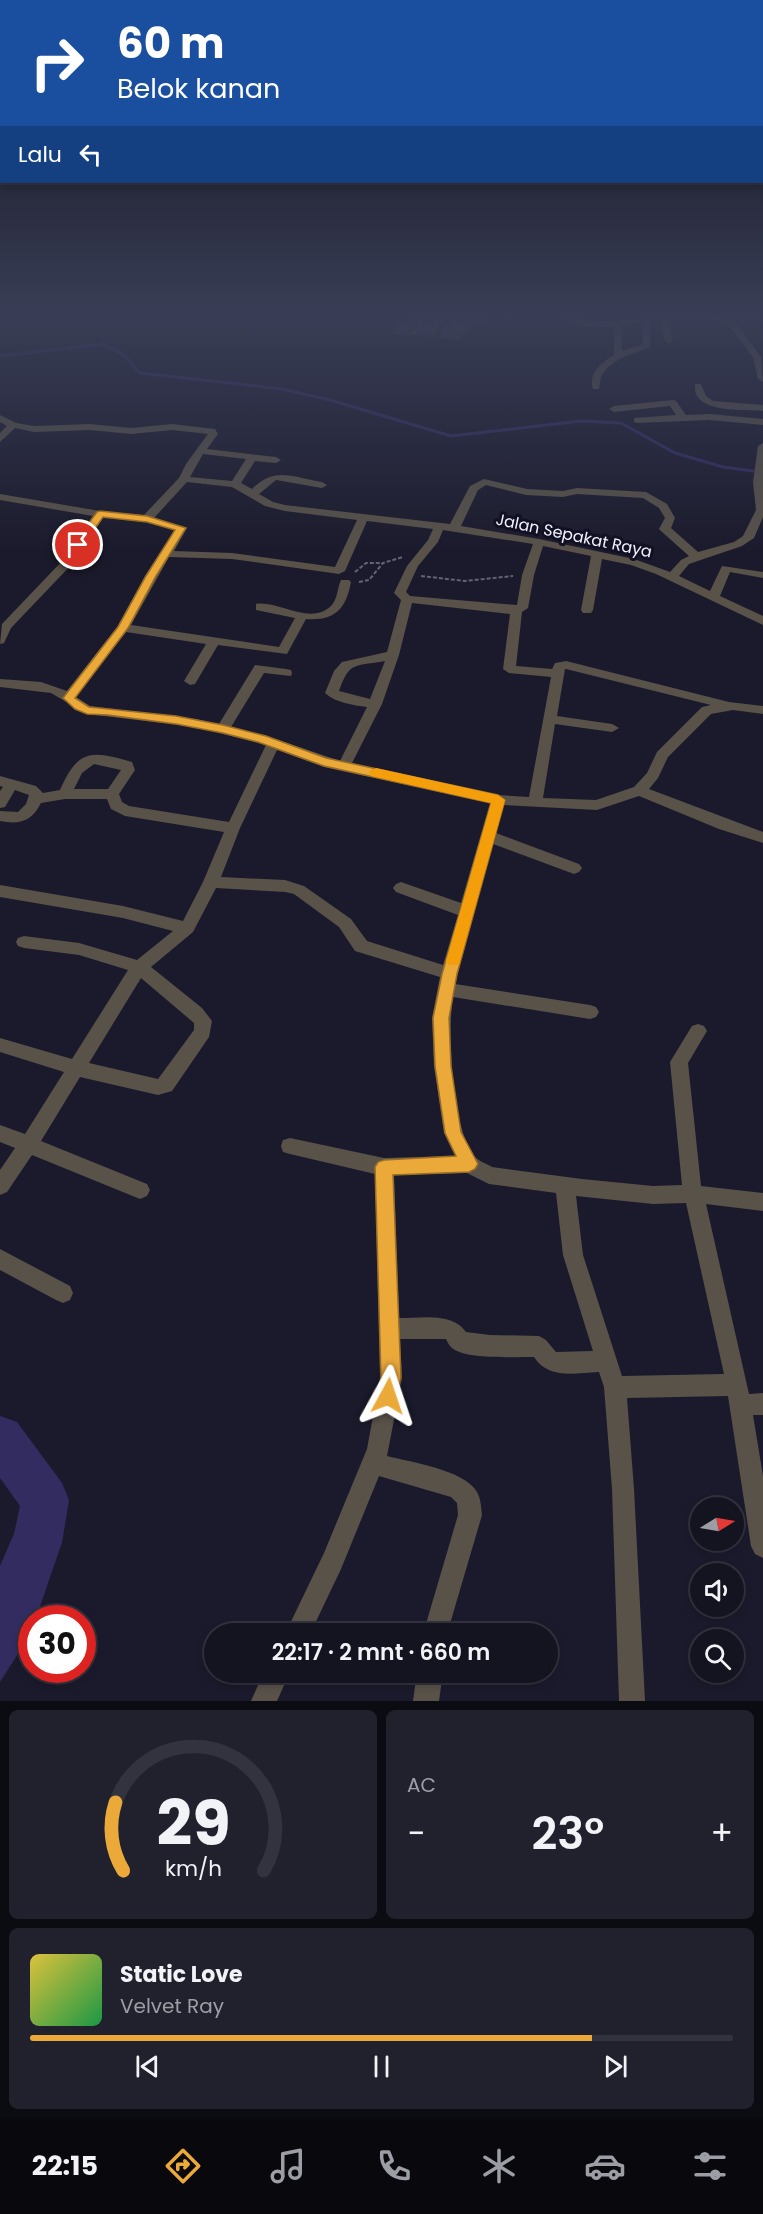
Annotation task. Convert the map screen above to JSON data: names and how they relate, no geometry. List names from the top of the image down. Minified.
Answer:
{"streets":{"street":["Jalan Sepakat Raya"]},"north":"right","page":{"turn":["60 m","Belok kanan"],"then":"Lalu","limit":"30","trip":"22:17 · 2 mnt · 660 m","tile":"AC","heat":["−","23°","+"],"song":["Static Love","Velvet Ray"],"tabs":"22:15","gauge":["29","km/h"]}}
